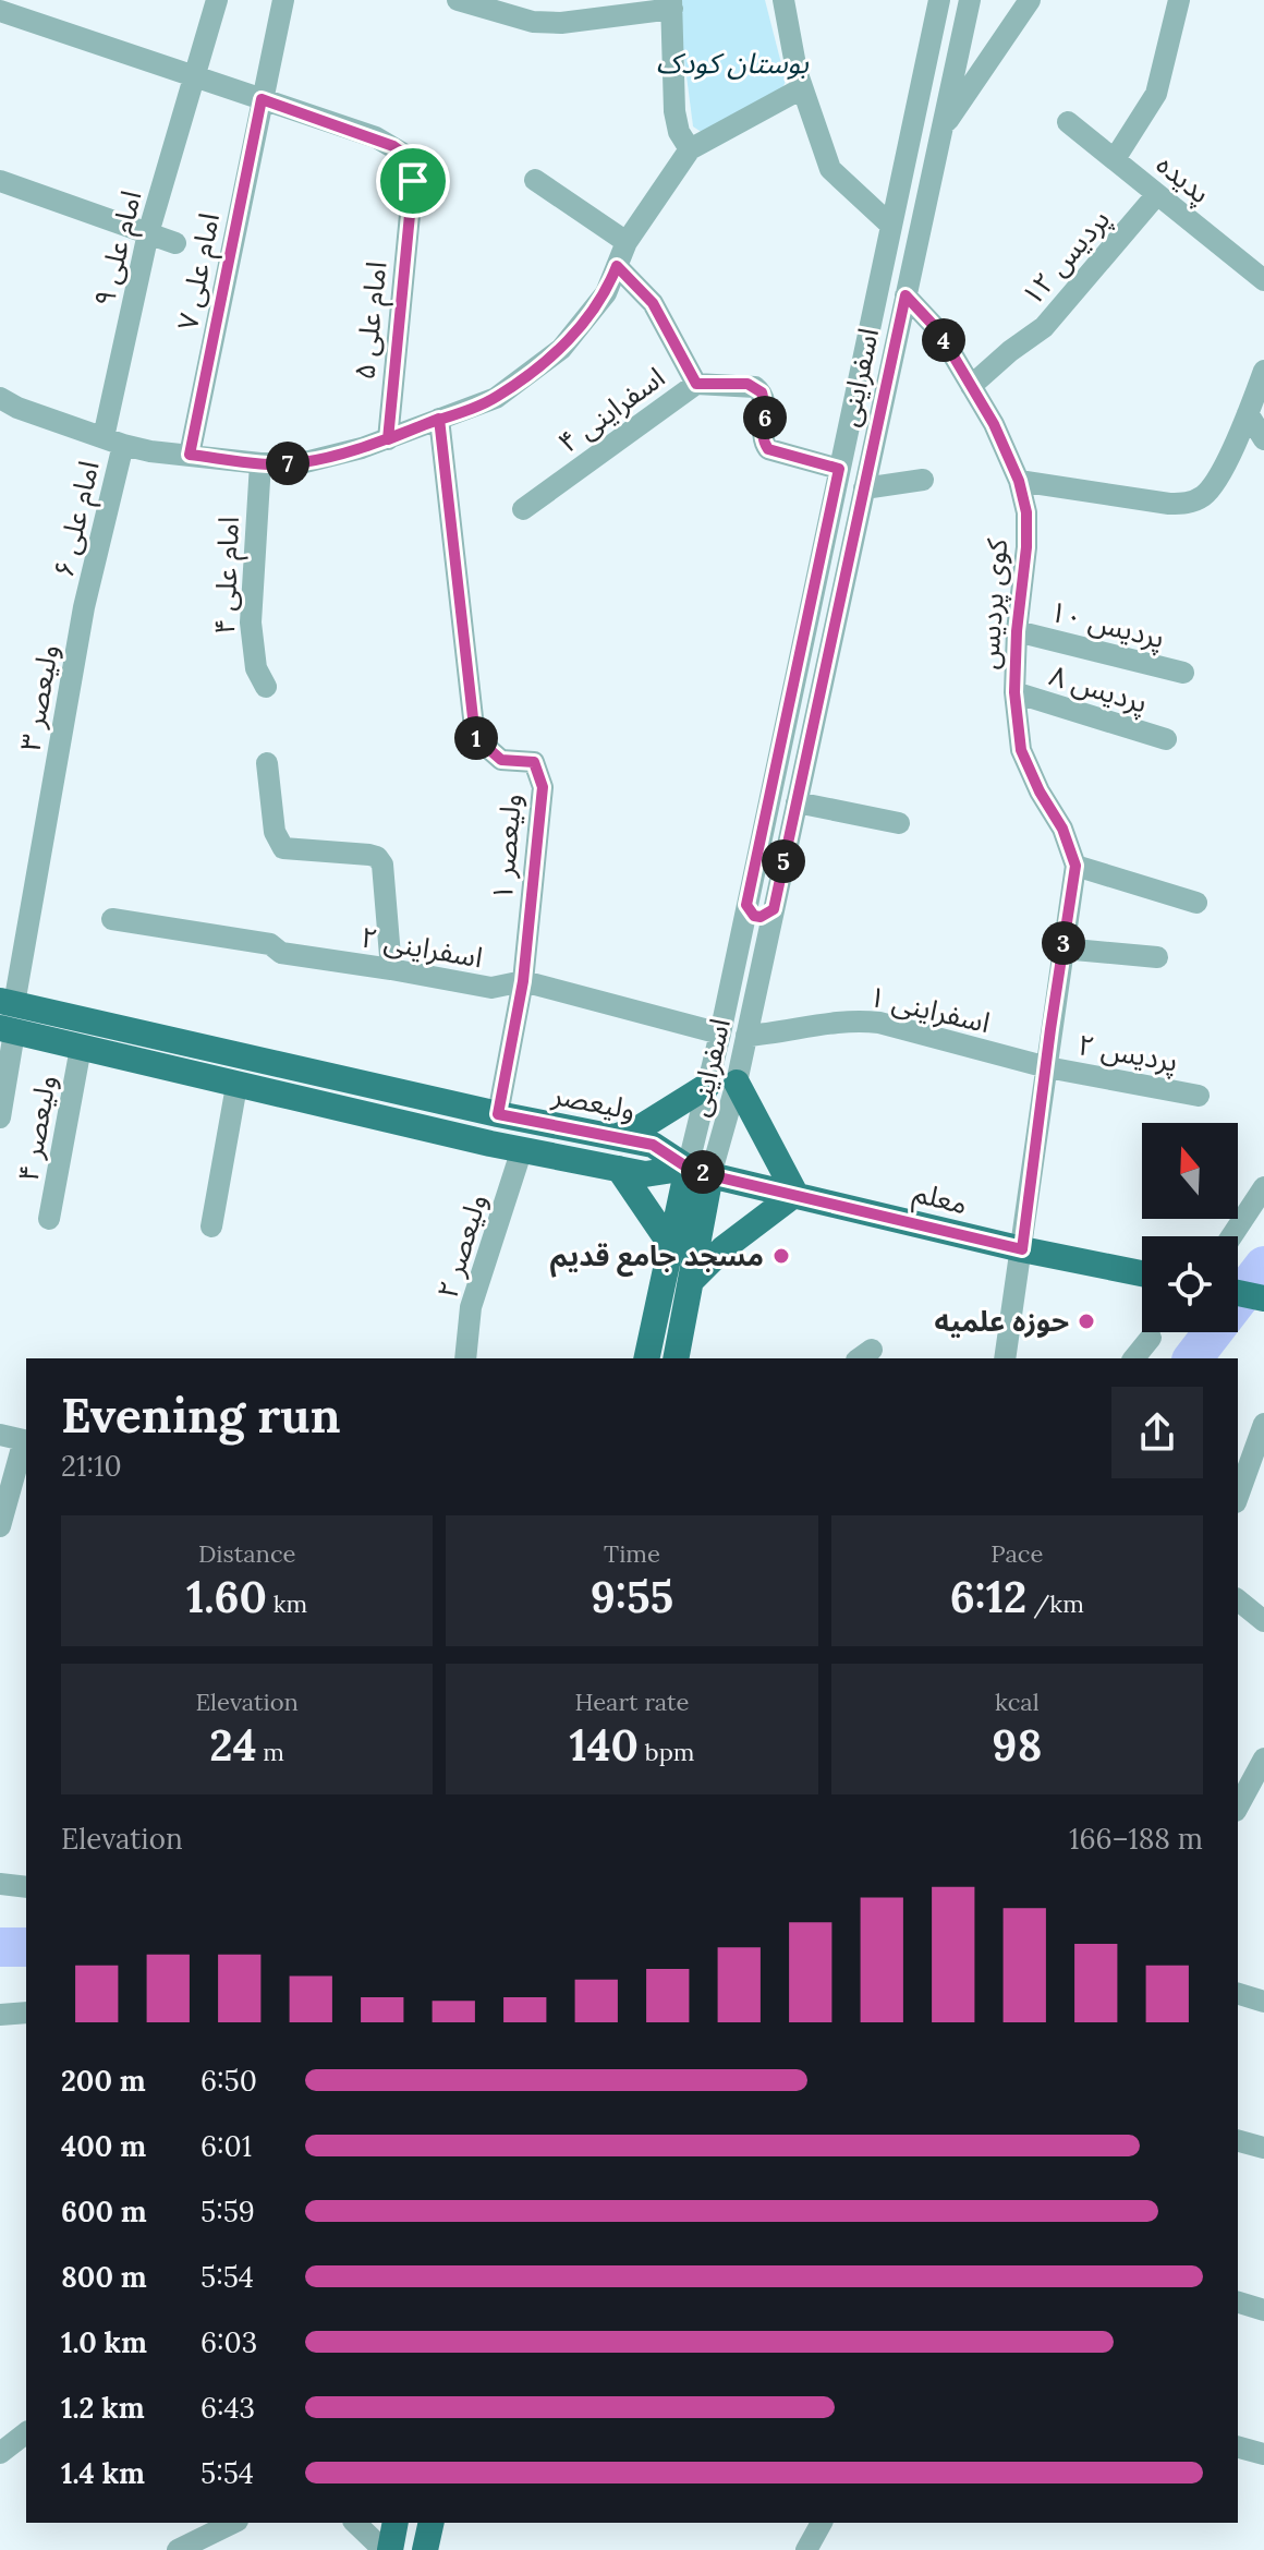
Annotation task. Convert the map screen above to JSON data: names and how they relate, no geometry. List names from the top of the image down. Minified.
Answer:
{"streets":{"main road":["ولیعصر","معلم"],"street":["پدیده","امام علی ۹","پردیس ۱۲","امام علی ۷","امام علی ۵","اسفراینی","اسفراینی ۴","امام علی ۶","امام علی ۴","کوی پردیس","پردیس ۱۰","پردیس ۸","ولیعصر ۳","ولیعصر ۱","اسفراینی ۲","اسفراینی ۱","پردیس ۲","ولیعصر ۴","ولیعصر ۲"]},"crossings":[["پدیده","پردیس ۱۲"],["امام علی ۹","امام علی ۶"],["پردیس ۱۲","کوی پردیس"],["امام علی ۷","امام علی ۵"],["اسفراینی","اسفراینی ۴"],["اسفراینی","کوی پردیس"],["اسفراینی","اسفراینی ۲"],["اسفراینی","اسفراینی ۱"],["اسفراینی","ولیعصر"],["اسفراینی","معلم"],["امام علی ۶","ولیعصر ۳"],["کوی پردیس","پردیس ۱۰"],["کوی پردیس","پردیس ۸"],["کوی پردیس","اسفراینی ۱"],["کوی پردیس","پردیس ۲"],["کوی پردیس","معلم"],["ولیعصر ۳","ولیعصر"],["ولیعصر ۱","اسفراینی ۲"],["ولیعصر ۱","ولیعصر"],["اسفراینی ۱","پردیس ۲"],["ولیعصر","معلم"]],"parks":["بوستان کودک"],"places":["مسجد جامع قدیم","حوزه علمیه"],"north":"top","page":{"pins":["4","6","7","1","5","3","2"],"heading":["Evening run","21:10"],"stats":[["Distance","1.60 km"],["Time","9:55"],["Pace","6:12 /km"],["Elevation","24 m"],["Heart rate","140 bpm"],["kcal","98"]],"chart":["Elevation","166–188 m"],"list":[{"name":"200 m","note":"6:50"},{"name":"400 m","note":"6:01"},{"name":"600 m","note":"5:59"},{"name":"800 m","note":"5:54"},{"name":"1.0 km","note":"6:03"},{"name":"1.2 km","note":"6:43"},{"name":"1.4 km","note":"5:54"}]}}
